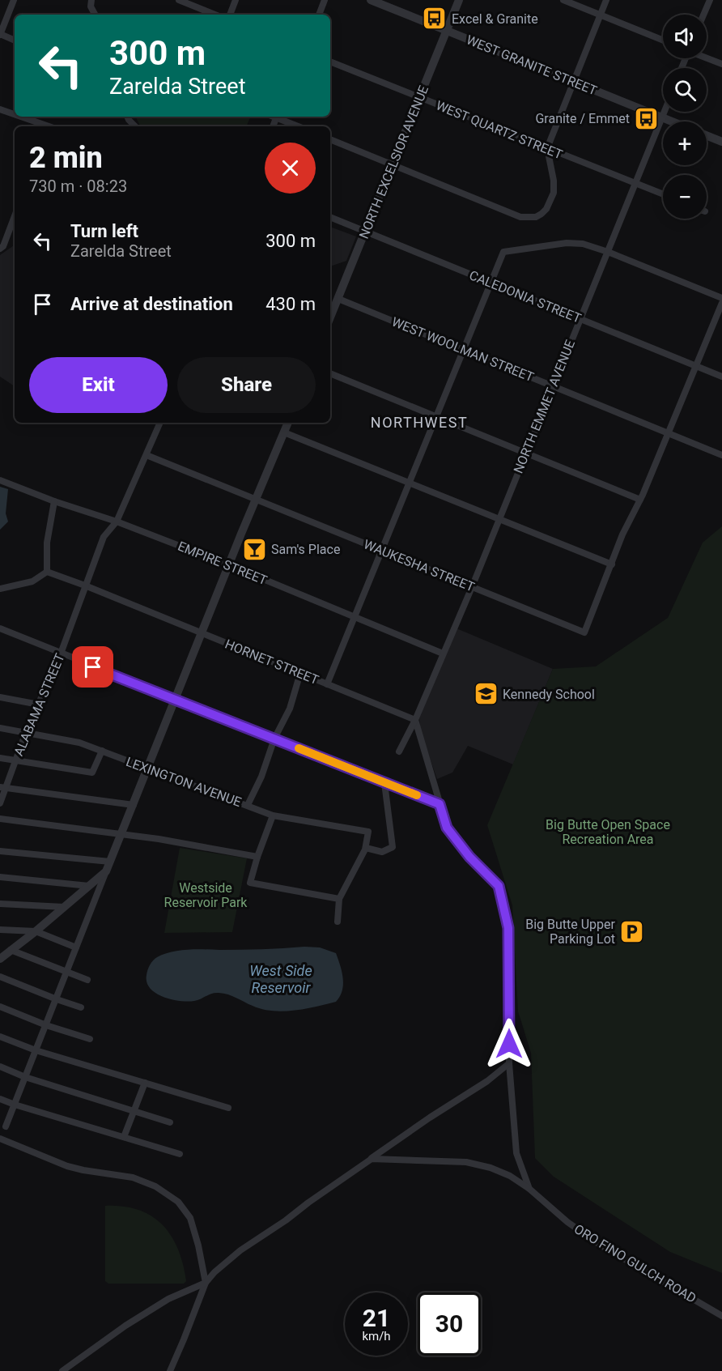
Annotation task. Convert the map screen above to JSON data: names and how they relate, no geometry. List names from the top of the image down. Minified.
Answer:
{"streets":{"street":["WEST GRANITE STREET","WEST QUARTZ STREET","NORTH EXCELSIOR AVENUE","CALEDONIA STREET","WEST WOOLMAN STREET","NORTH EMMET AVENUE","EMPIRE STREET","WAUKESHA STREET","HORNET STREET","ALABAMA STREET","LEXINGTON AVENUE","ORO FINO GULCH ROAD"]},"crossings":[["WEST GRANITE STREET","NORTH EXCELSIOR AVENUE"],["WEST GRANITE STREET","NORTH EMMET AVENUE"],["WEST QUARTZ STREET","NORTH EXCELSIOR AVENUE"],["WEST QUARTZ STREET","NORTH EMMET AVENUE"],["NORTH EXCELSIOR AVENUE","CALEDONIA STREET"],["NORTH EXCELSIOR AVENUE","WEST WOOLMAN STREET"],["CALEDONIA STREET","NORTH EMMET AVENUE"],["WEST WOOLMAN STREET","NORTH EMMET AVENUE"],["NORTH EMMET AVENUE","EMPIRE STREET"],["NORTH EMMET AVENUE","WAUKESHA STREET"],["NORTH EMMET AVENUE","HORNET STREET"],["EMPIRE STREET","ALABAMA STREET"],["WAUKESHA STREET","ALABAMA STREET"],["HORNET STREET","ALABAMA STREET"],["ALABAMA STREET","LEXINGTON AVENUE"]],"districts":["NORTHWEST"],"water":["West Side Reservoir"],"parks":["Big Butte Open Space Recreation Area","Westside Reservoir Park"],"places":{"bus stop":["Excel & Granite","Granite / Emmet"],"bar":["Sam's Place"],"school or university":["Kennedy School"],"parking":["Big Butte Upper Parking Lot"]},"page":{"map_buttons":["+","−"],"turn":["300 m","Zarelda Street"],"heading":["2 min","730 m · 08:23"],"list":[{"name":"Turn left","note":"Zarelda Street","value":"300 m"},{"name":"Arrive at destination","value":"430 m"}],"buttons":["Exit","Share"],"speed":"21 km/h","limit":"30"}}
